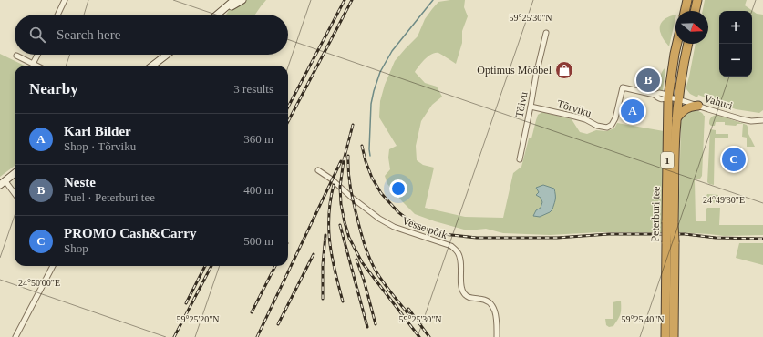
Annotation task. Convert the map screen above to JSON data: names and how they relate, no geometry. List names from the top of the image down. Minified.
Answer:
{"streets":{"highway":["1","Peterburi tee"],"street":["Vahuri","Tõivu","Tõrviku","Vesse põik"]},"crossings":[["Vahuri","Tõrviku"],["Vahuri","Peterburi tee"],["Tõivu","Tõrviku"]],"places":{"shop":["Optimus Mööbel"]},"north":"right","page":{"map_buttons":["+","−"],"search":"Search here","heading":["Nearby","3 results"],"pins":["B","A","C"],"list":[{"mark":"A","name":"Karl Bilder","note":"Shop · Tõrviku","value":"360 m"},{"mark":"B","name":"Neste","note":"Fuel · Peterburi tee","value":"400 m"},{"mark":"C","name":"PROMO Cash&Carry","note":"Shop","value":"500 m"}]},"coordinates":["59°25'30\"N","24°49'30\"E","24°50'00\"E","59°25'20\"N","59°25'40\"N"]}
